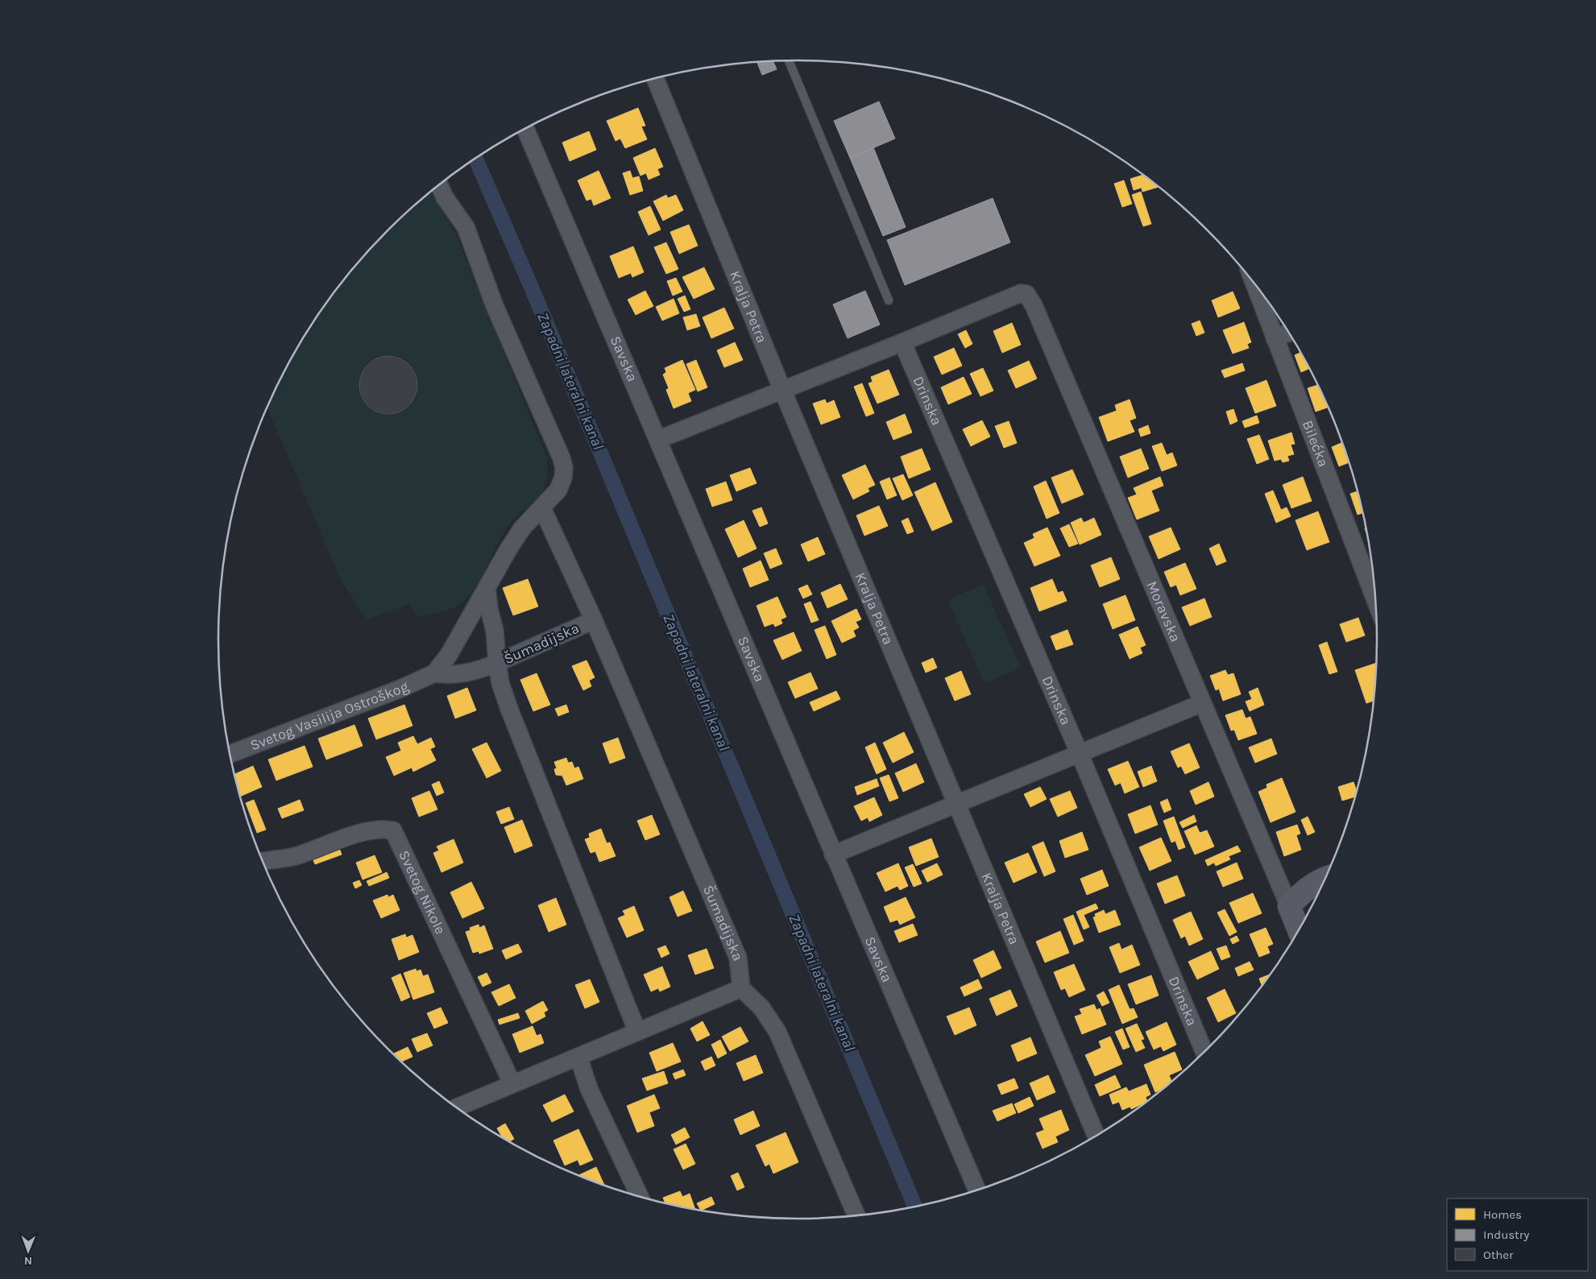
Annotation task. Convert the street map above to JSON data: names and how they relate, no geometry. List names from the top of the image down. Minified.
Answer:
{"streets":{"street":["Kralja Petra","Savska","Drinska","Bilećka","Moravska","Šumadijska","Svetog Vasilija Ostroškog","Svetog Nikole"]},"crossings":[["Drinska","Moravska"]],"water":["Zapadni lateralni kanal"],"legend":["Homes","Industry","Other"],"north":"bottom"}
